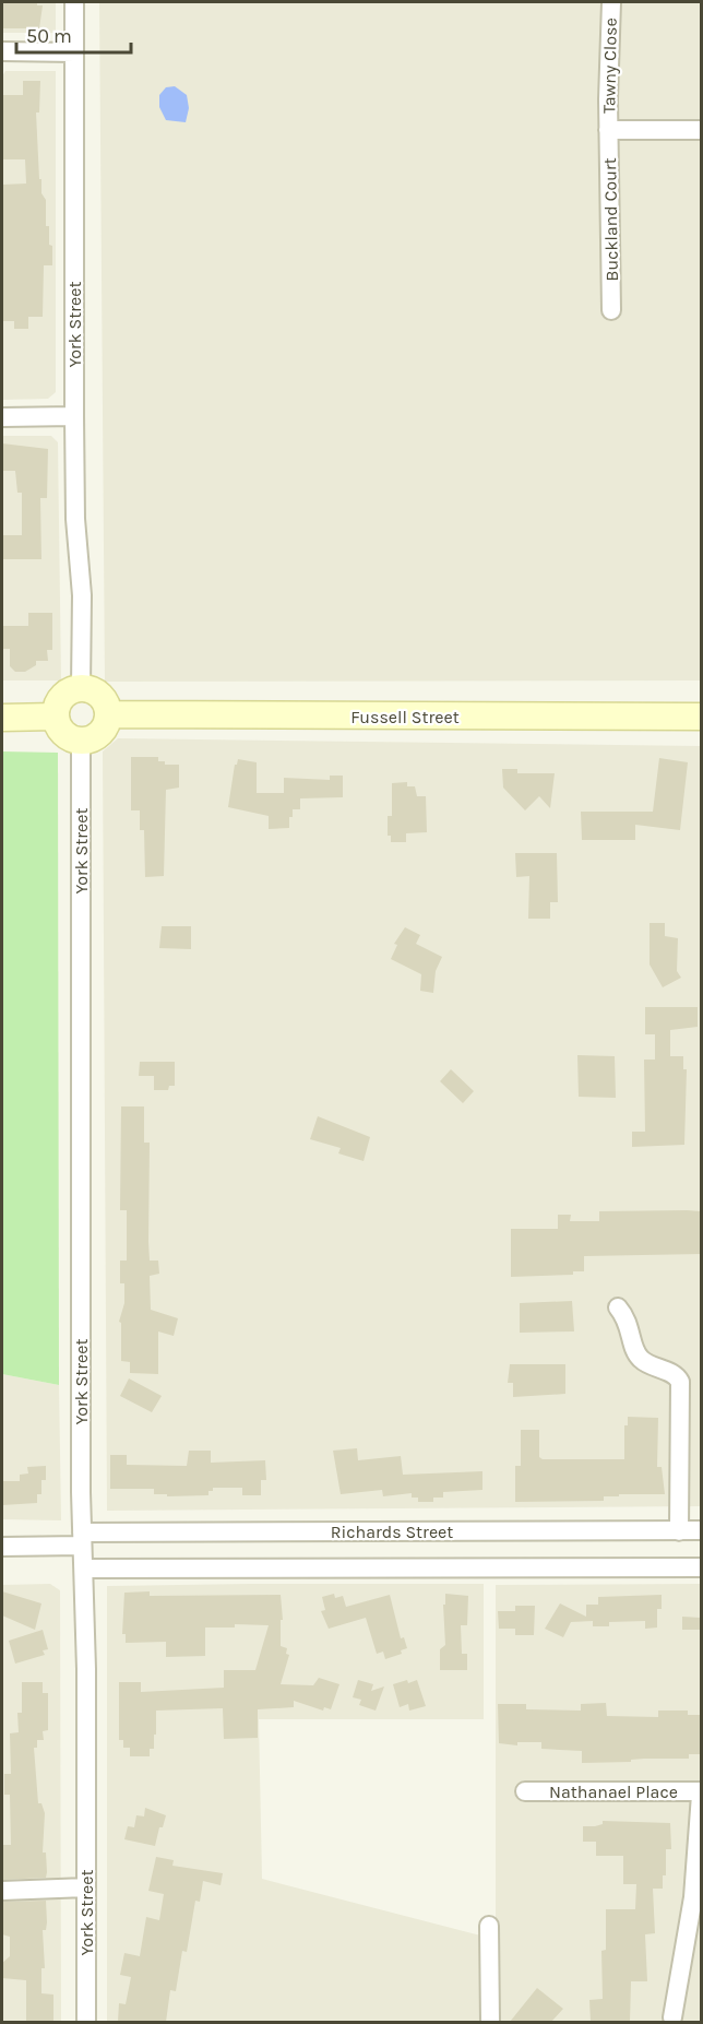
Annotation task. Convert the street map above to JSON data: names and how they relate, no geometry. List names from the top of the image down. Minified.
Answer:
{"streets":{"street":["Tawny Close","Buckland Court","York Street","Fussell Street","Richards Street","Nathanael Place"]},"crossings":[["Tawny Close","Buckland Court"],["York Street","Fussell Street"],["York Street","Richards Street"]],"scale_bar":"50 m"}
